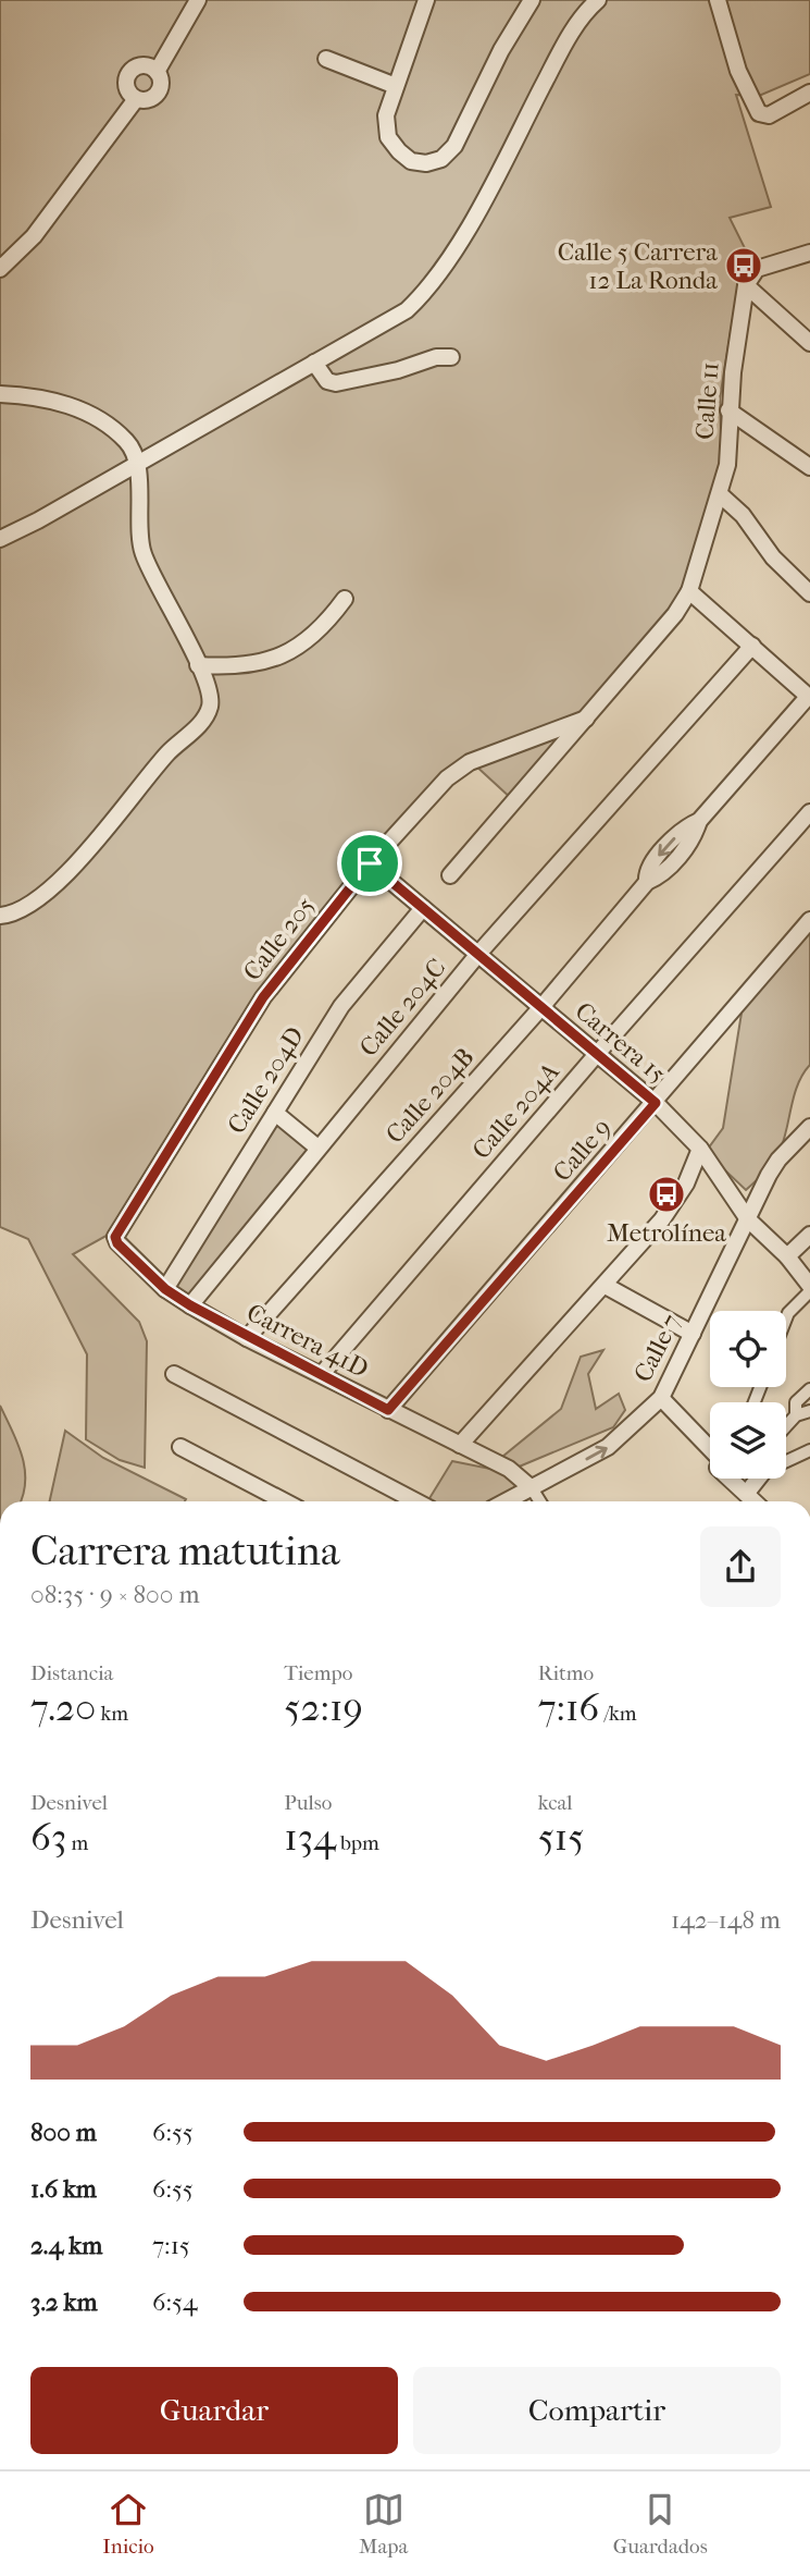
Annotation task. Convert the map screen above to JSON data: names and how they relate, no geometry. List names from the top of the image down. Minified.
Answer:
{"streets":{"street":["Calle 11","Calle 205","Calle 204C","Carrera 15","Calle 204D","Calle 204B","Calle 204A","Calle 9","Carrera 41D","Calle 7"]},"crossings":[["Calle 205","Carrera 15"],["Calle 205","Carrera 41D"],["Calle 204C","Carrera 15"],["Calle 204C","Carrera 41D"],["Carrera 15","Calle 204D"],["Carrera 15","Calle 204B"],["Carrera 15","Calle 204A"],["Carrera 15","Calle 9"],["Carrera 15","Calle 7"],["Calle 204D","Carrera 41D"],["Calle 204B","Carrera 41D"],["Calle 204A","Carrera 41D"],["Calle 9","Carrera 41D"],["Carrera 41D","Calle 7"]],"places":{"bus stop":["Calle 5 Carrera 12 La Ronda","Metrolínea"]},"page":{"heading":["Carrera matutina","08:35 · 9 × 800 m"],"stats":[["Distancia","7.20 km"],["Tiempo","52:19"],["Ritmo","7:16 /km"],["Desnivel","63 m"],["Pulso","134 bpm"],["kcal","515"]],"chart":["Desnivel","142–148 m"],"list":[{"name":"800 m","note":"6:55"},{"name":"1.6 km","note":"6:55"},{"name":"2.4 km","note":"7:15"},{"name":"3.2 km","note":"6:54"}],"buttons":["Guardar","Compartir"],"tabs":["Inicio","Mapa","Guardados"]}}
